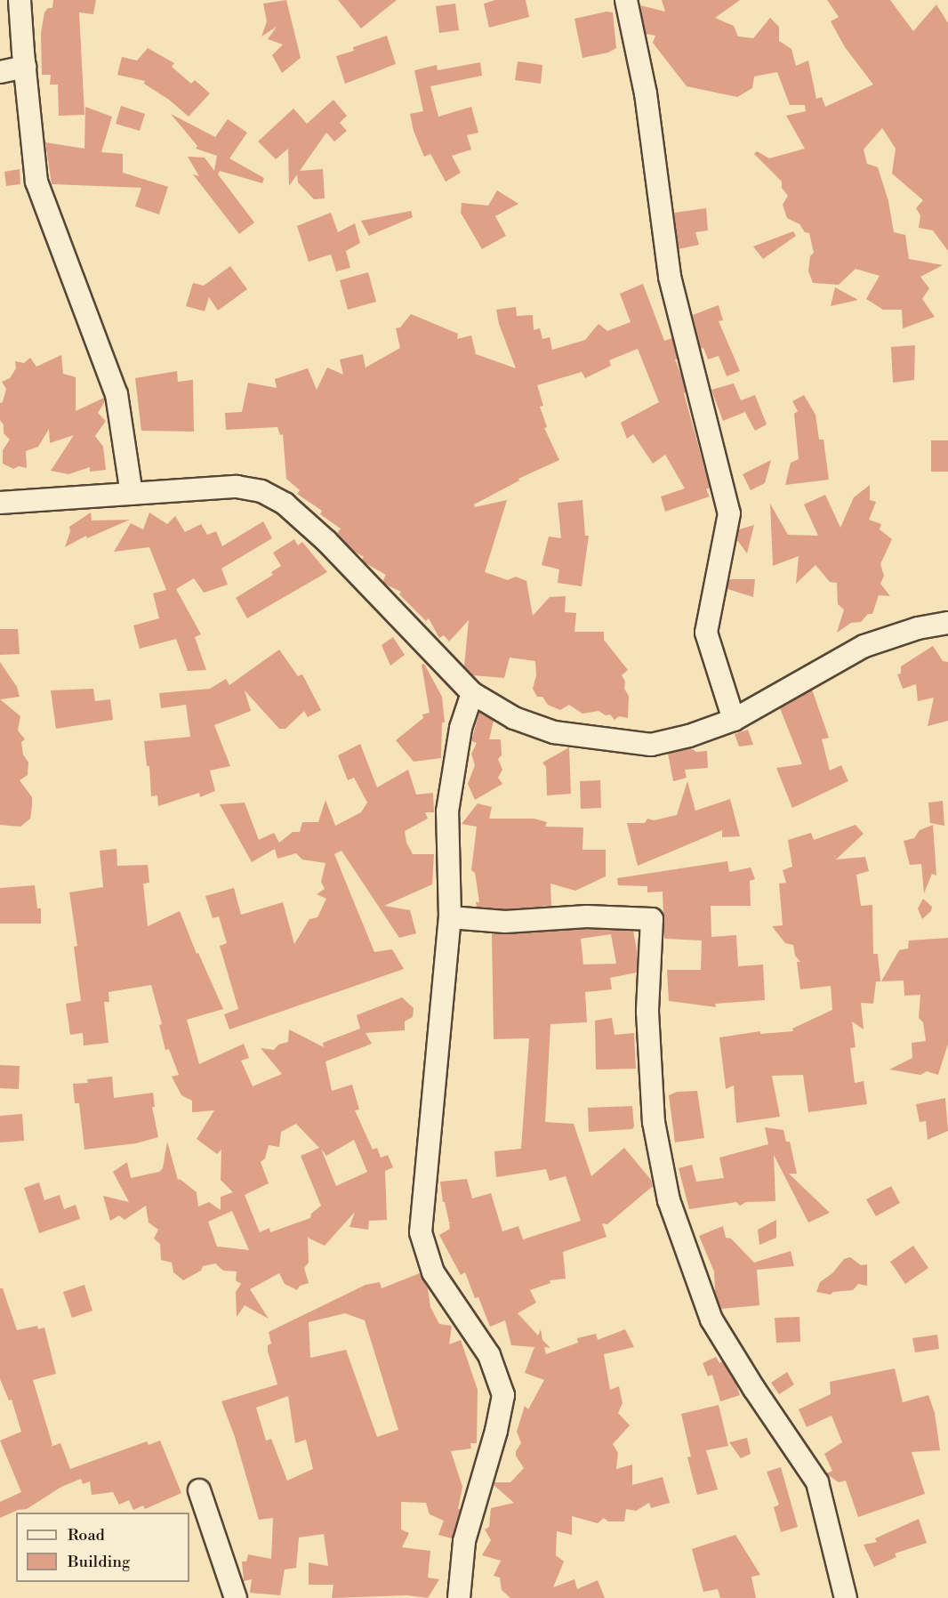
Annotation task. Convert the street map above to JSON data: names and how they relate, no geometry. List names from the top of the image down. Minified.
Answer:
{"legend":["Road","Building"]}
